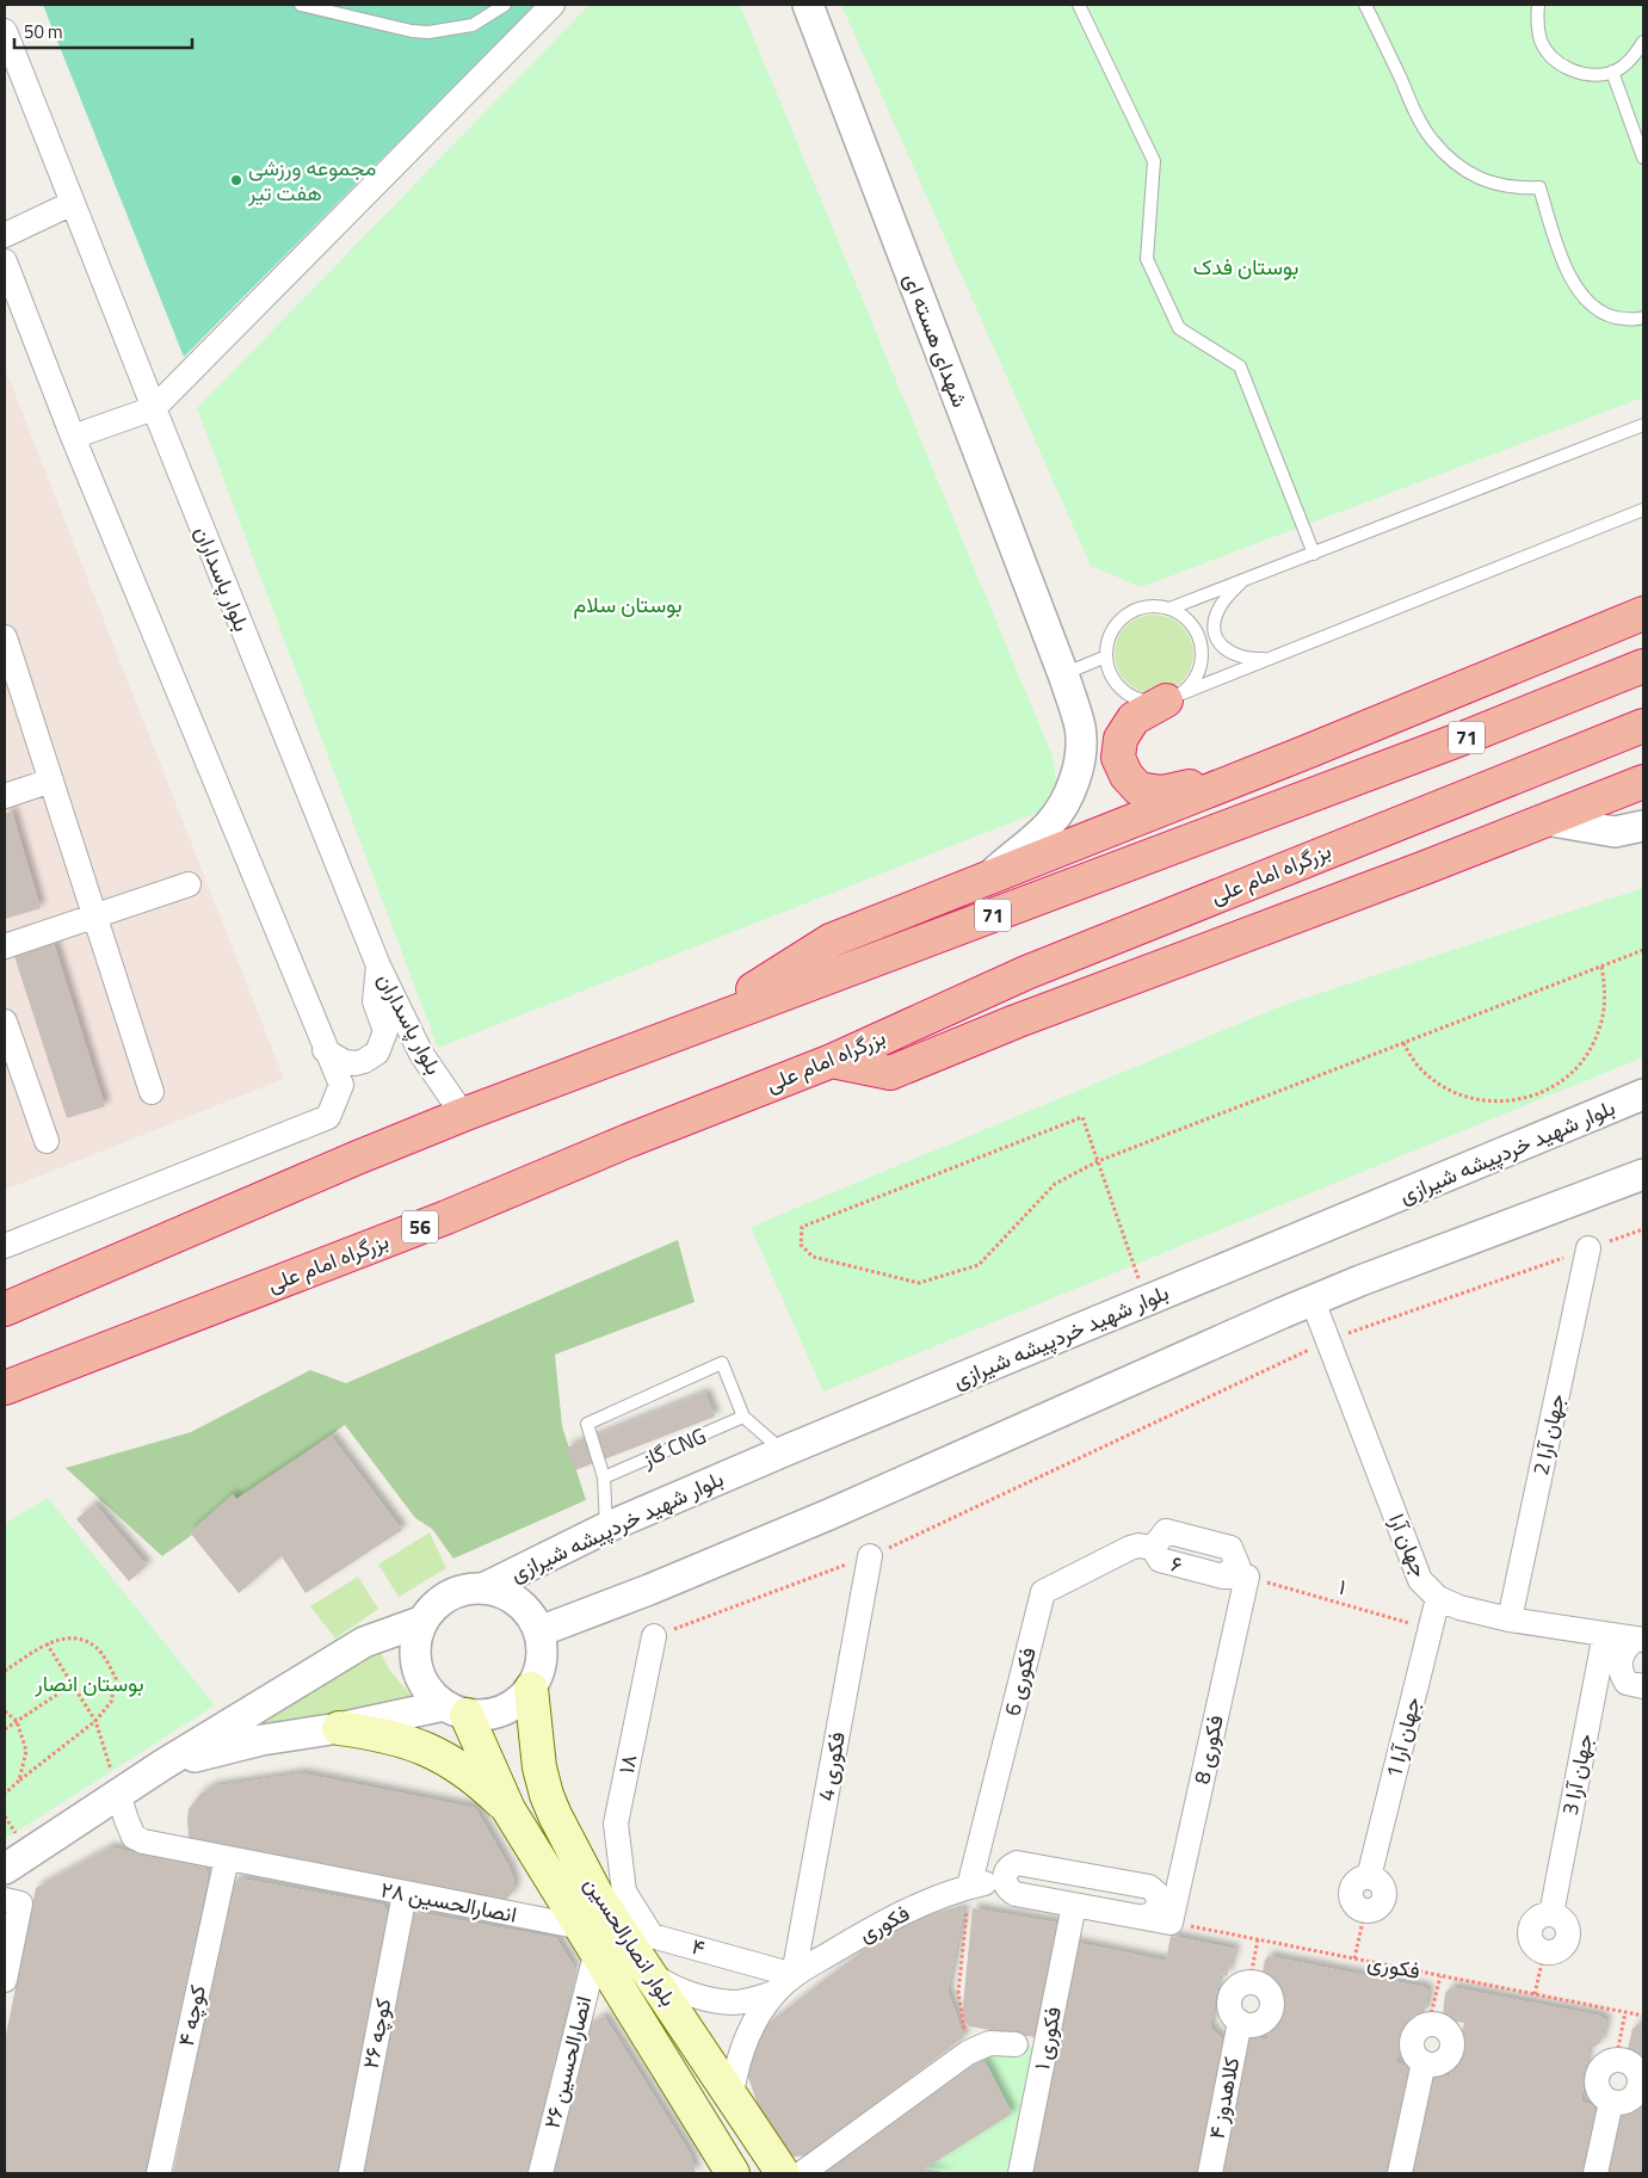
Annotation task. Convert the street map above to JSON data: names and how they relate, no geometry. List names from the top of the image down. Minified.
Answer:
{"streets":{"highway":["71","بزرگراه امام علی","56"],"main road":["بلوار انصارالحسین"],"street":["شهدای هسته ای","بلوار پاسداران","بلوار شهید خردپیشه شیرازی","جهان آرا 2","جهان آرا","۶","فکوری 6","جهان آرا 1","فکوری 8","۱۸","فکوری 4","جهان آرا 3","انصارالحسین ۲۸","فکوری","۴","کوچه ۴","کوچه ۲۶","فکوری ۱","انصارالحسین ۲۶","کلاهدوز ۴"],"lane":["گاز CNG"],"path":["۱"]},"crossings":[["بلوار شهید خردپیشه شیرازی","بلوار انصارالحسین"],["جهان آرا 2","جهان آرا"],["جهان آرا","جهان آرا 1"],["جهان آرا","جهان آرا 3"],["۶","۱"],["۶","فکوری 6"],["۶","فکوری 8"],["۱","جهان آرا 1"],["۱","فکوری 8"],["فکوری 6","فکوری"],["فکوری 8","فکوری"],["۱۸","۴"],["فکوری 4","فکوری"],["فکوری 4","۴"],["انصارالحسین ۲۸","بلوار انصارالحسین"],["انصارالحسین ۲۸","کوچه ۴"],["انصارالحسین ۲۸","کوچه ۲۶"],["انصارالحسین ۲۸","انصارالحسین ۲۶"],["فکوری","بلوار انصارالحسین"],["فکوری","۴"],["بلوار انصارالحسین","انصارالحسین ۲۶"]],"parks":["بوستان فدک","بوستان سلام","بوستان انصار"],"places":["مجموعه ورزشی هفت تیر"],"scale_bar":"50 m"}
